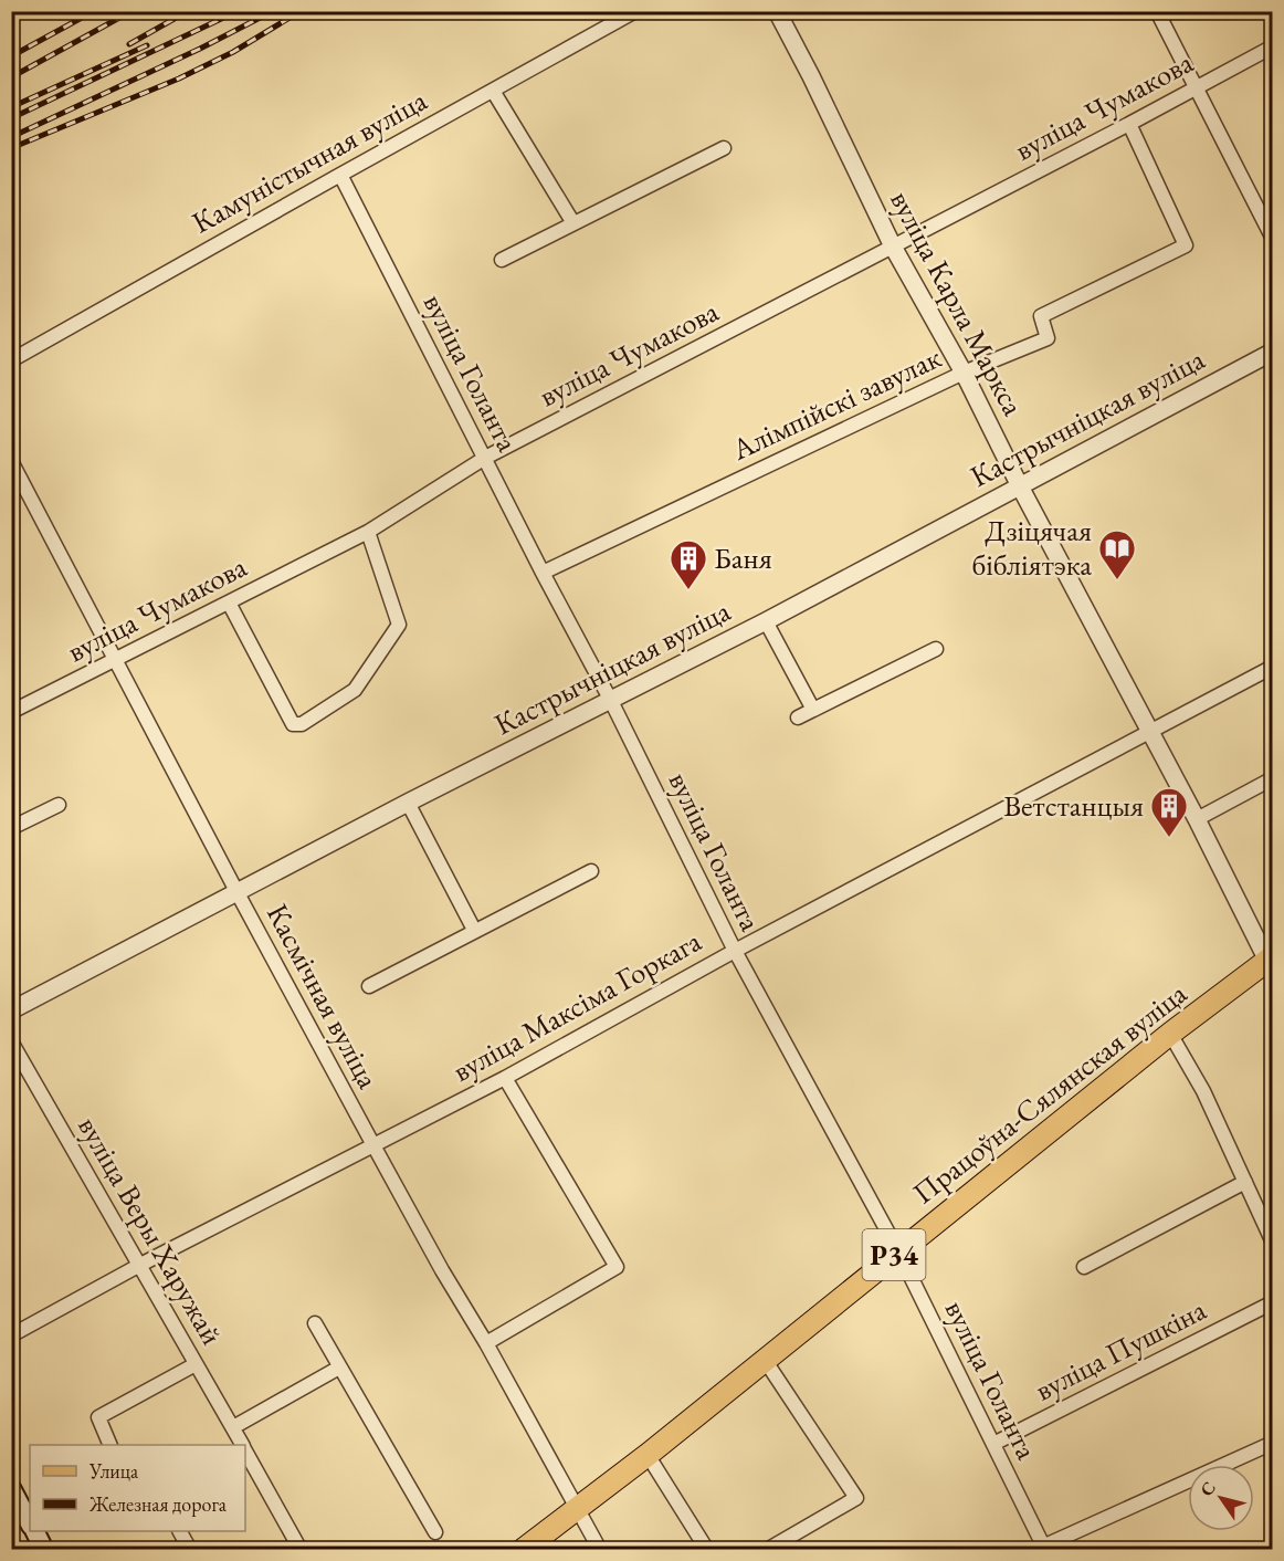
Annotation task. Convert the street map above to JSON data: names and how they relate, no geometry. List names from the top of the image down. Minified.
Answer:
{"streets":{"main road":["Працоўна-Сялянская вуліца","Р34"],"street":["вуліца Чумакова","Камуністычная вуліца","вуліца Карла Маркса","вуліца Голанта","Алімпійскі завулак","Кастрычніцкая вуліца","Касмічная вуліца","вуліца Максіма Горкага","вуліца Веры Харужай","вуліца Пушкіна"]},"crossings":[["вуліца Чумакова","вуліца Карла Маркса"],["вуліца Чумакова","вуліца Голанта"],["вуліца Чумакова","Алімпійскі завулак"],["вуліца Чумакова","Касмічная вуліца"],["Камуністычная вуліца","вуліца Голанта"],["вуліца Карла Маркса","Алімпійскі завулак"],["вуліца Карла Маркса","Кастрычніцкая вуліца"],["вуліца Карла Маркса","вуліца Максіма Горкага"],["вуліца Карла Маркса","Працоўна-Сялянская вуліца"],["вуліца Голанта","Алімпійскі завулак"],["вуліца Голанта","Кастрычніцкая вуліца"],["вуліца Голанта","вуліца Максіма Горкага"],["вуліца Голанта","Працоўна-Сялянская вуліца"],["вуліца Голанта","вуліца Пушкіна"],["Кастрычніцкая вуліца","Касмічная вуліца"],["Касмічная вуліца","вуліца Максіма Горкага"],["Касмічная вуліца","Працоўна-Сялянская вуліца"],["вуліца Максіма Горкага","вуліца Веры Харужай"]],"places":{"library":["Дзіцячая бібліятэка"],"building":["Баня","Ветстанцыя"]},"legend":["Улица","Железная дорога"],"north":"top left"}
